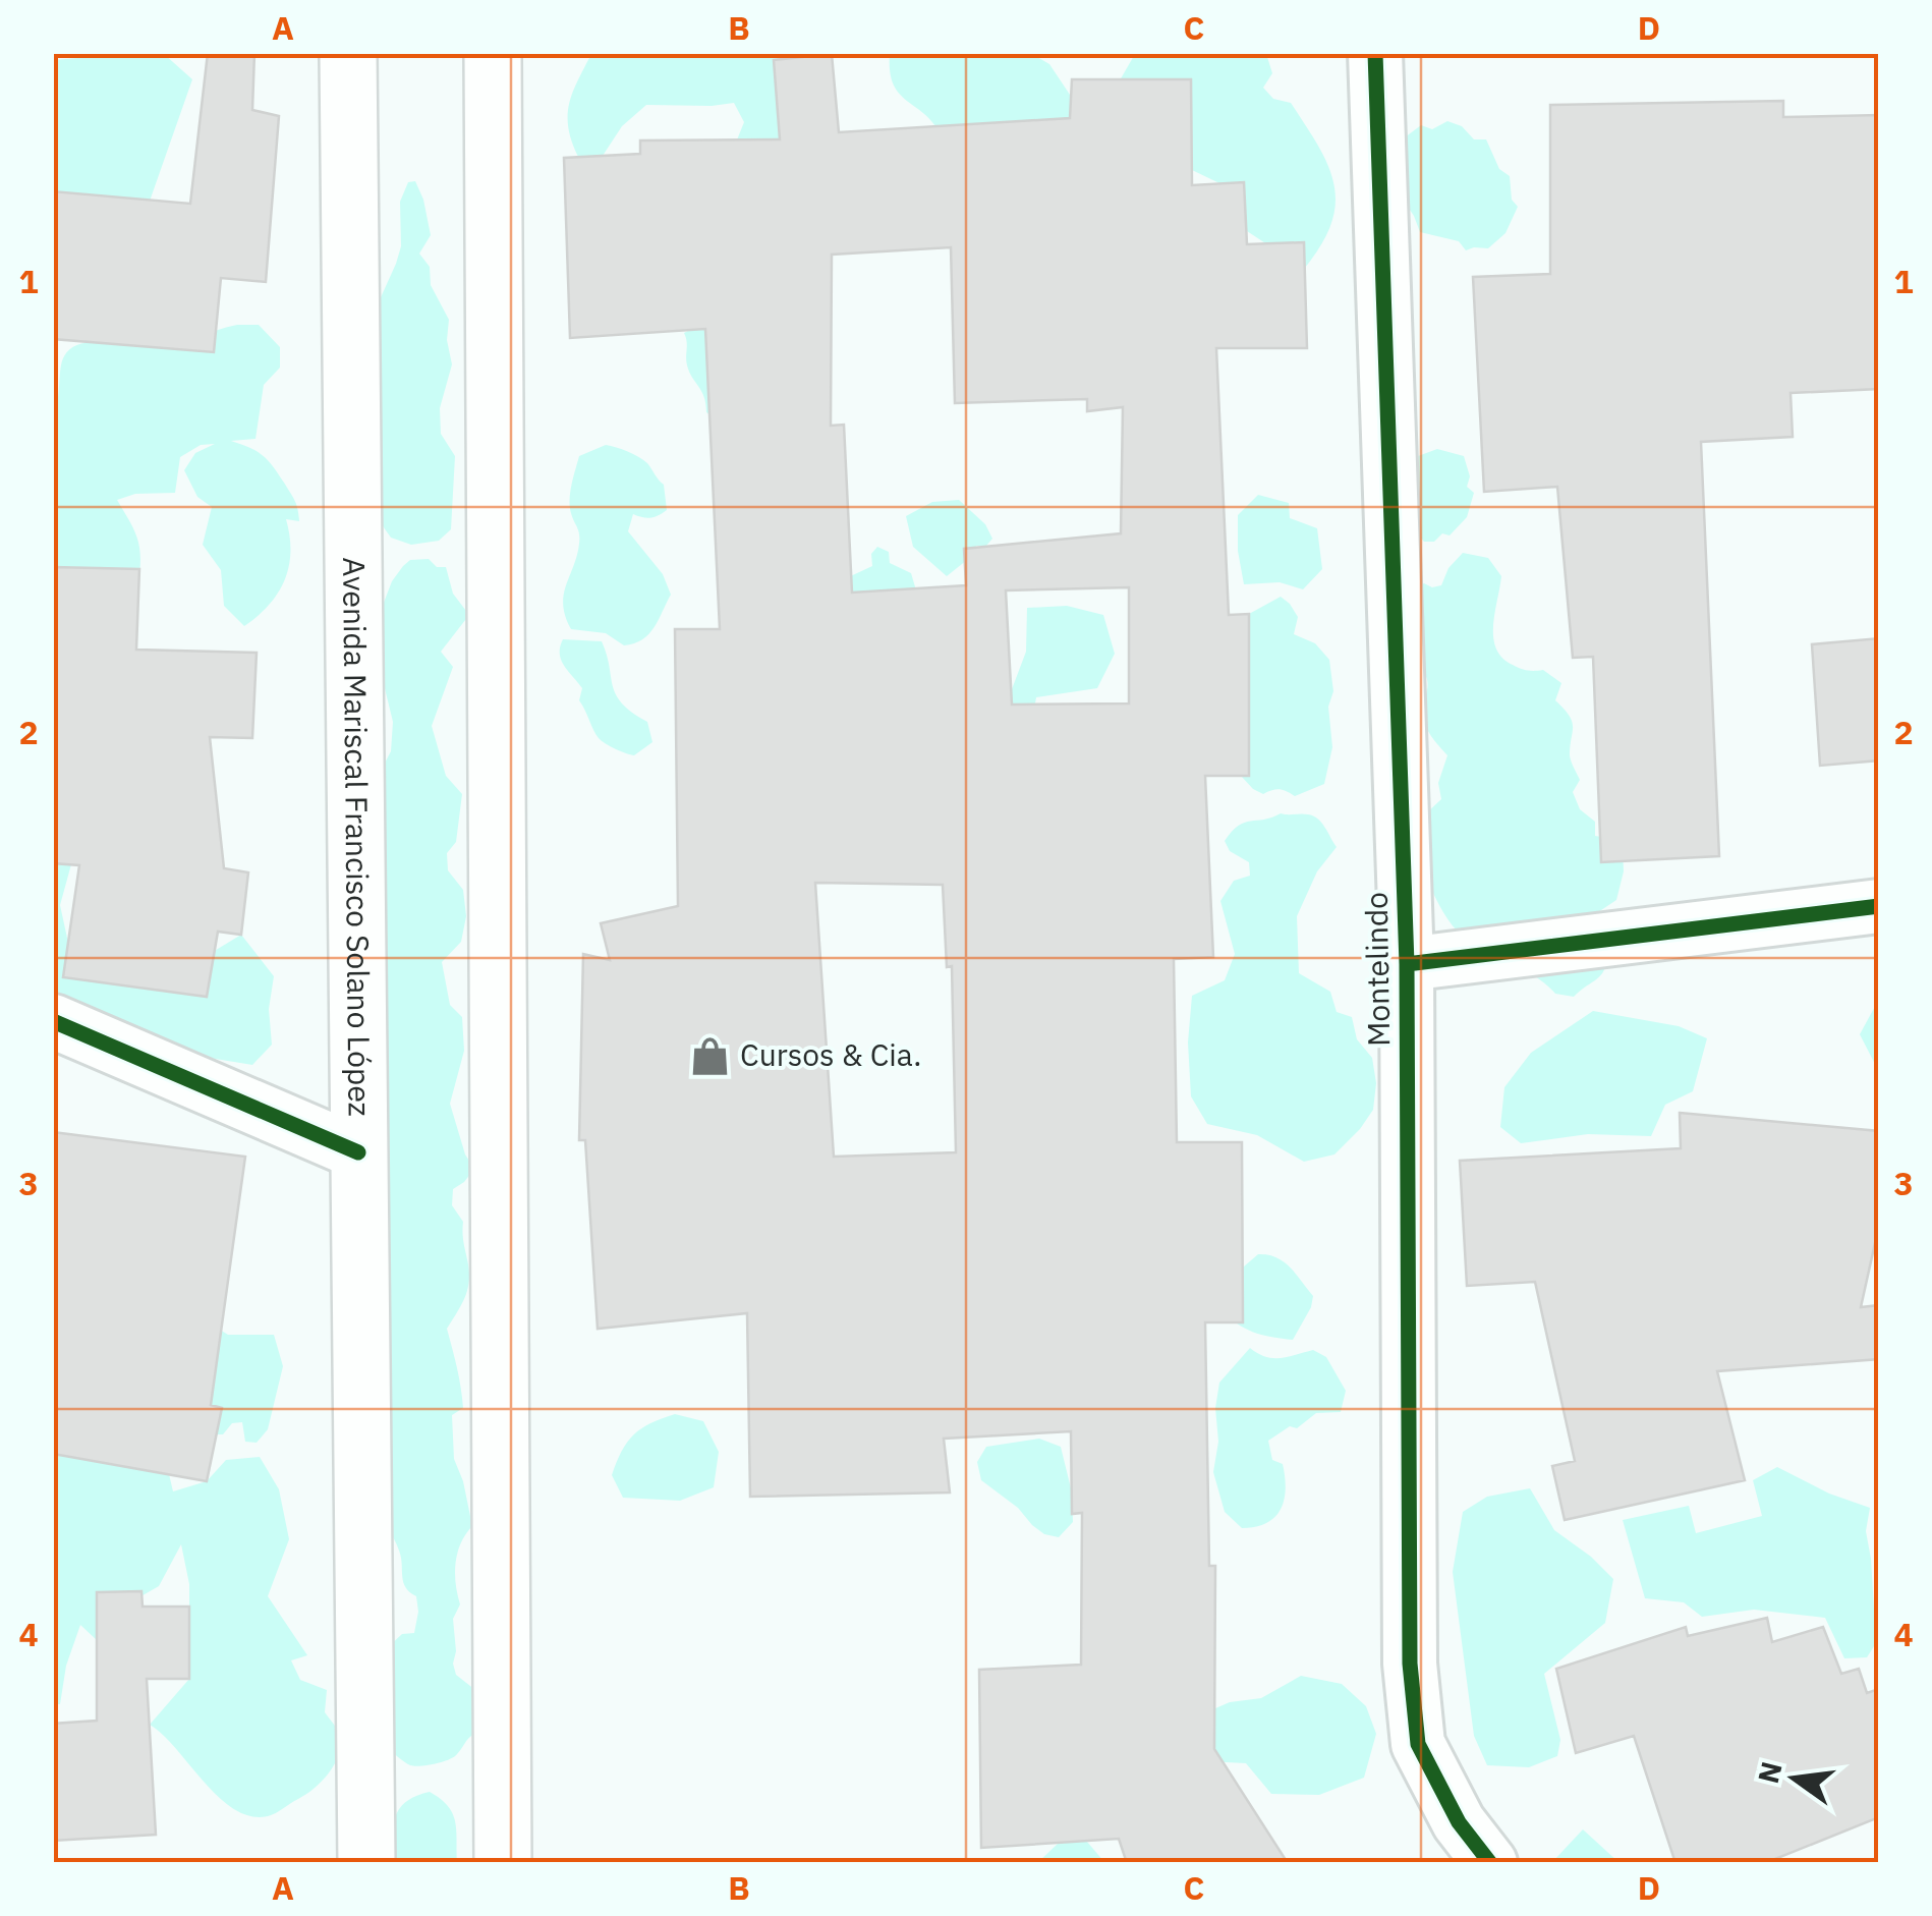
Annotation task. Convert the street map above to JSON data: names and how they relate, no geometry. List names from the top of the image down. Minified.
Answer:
{"streets":{"main road":["Avenida Mariscal Francisco Solano López"],"street":["Montelindo"]},"places":{"shop":["Cursos & Cia."]},"north":"left","grid":{"columns":["A","B","C","D"],"rows":["1","2","3","4"]}}
